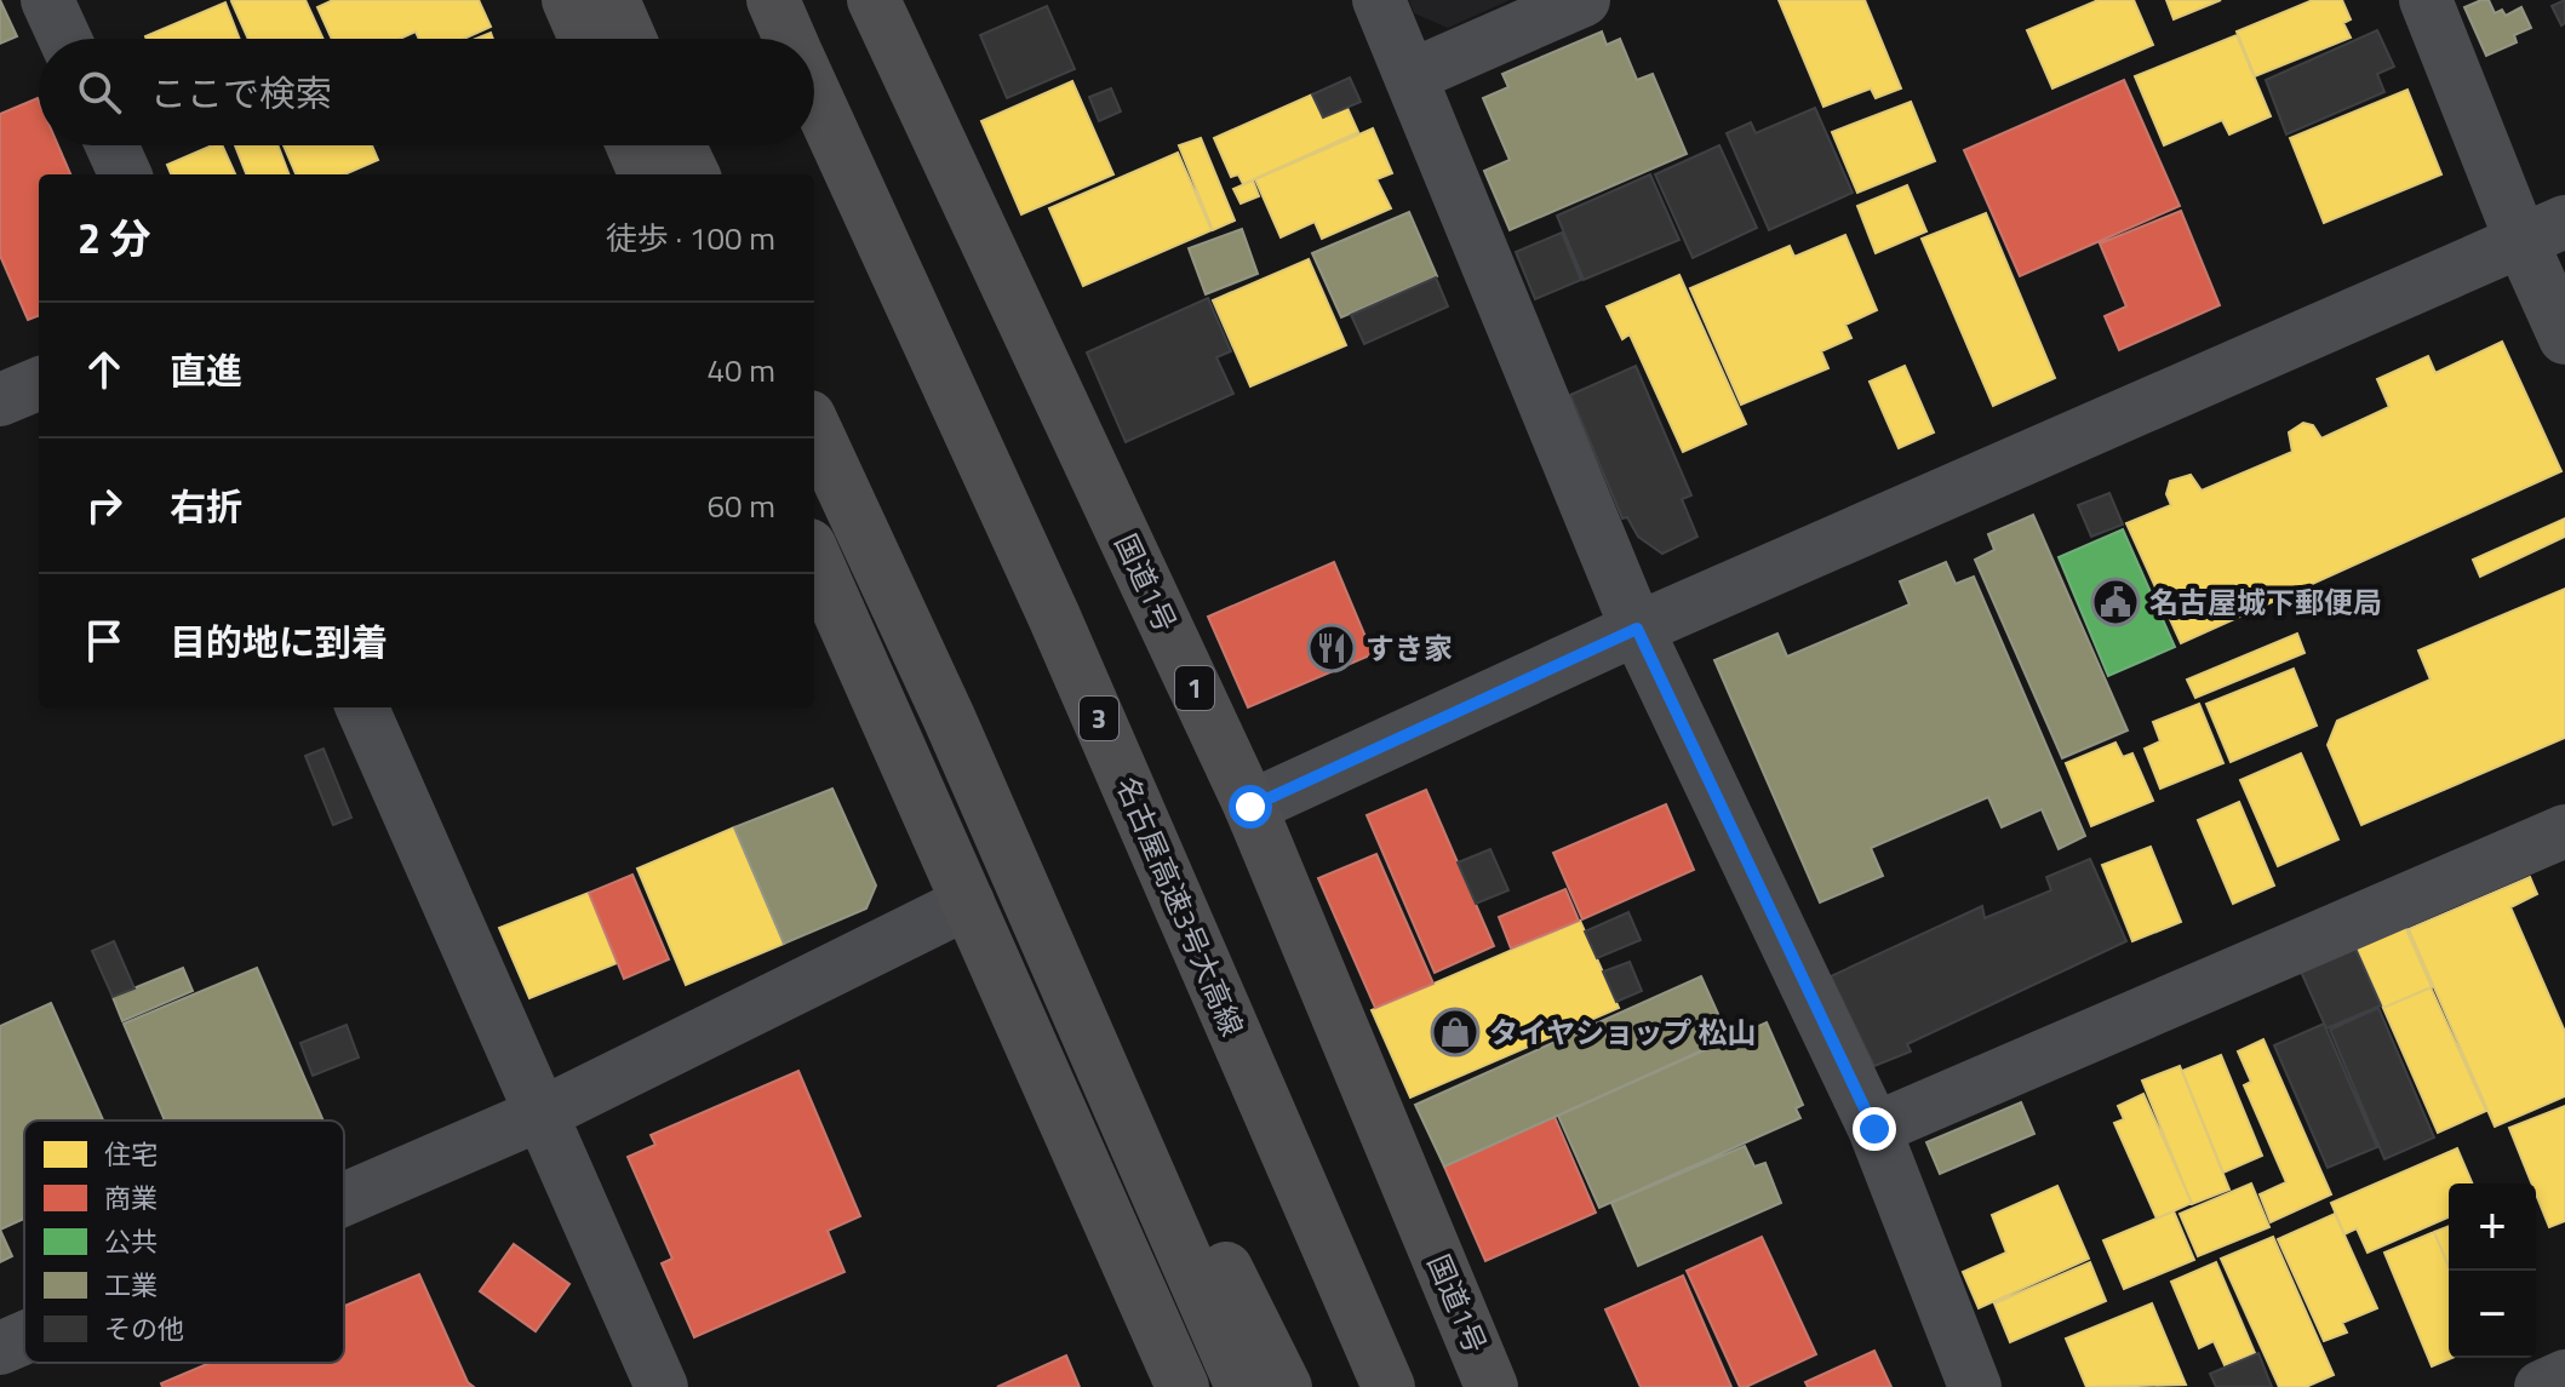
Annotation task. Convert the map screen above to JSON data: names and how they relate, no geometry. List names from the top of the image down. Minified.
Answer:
{"streets":{"highway":["国道1号","1","3","名古屋高速3号大高線"]},"places":{"public building":["名古屋城下郵便局"],"restaurant":["すき家"],"shop":["タイヤショップ 松山"]},"legend":["住宅","商業","公共","工業","その他"],"page":{"search":"ここで検索","heading":["2 分","徒歩 · 100 m"],"list":[["直進","40 m"],["右折","60 m"],"目的地に到着"],"map_buttons":["+","−"]}}
